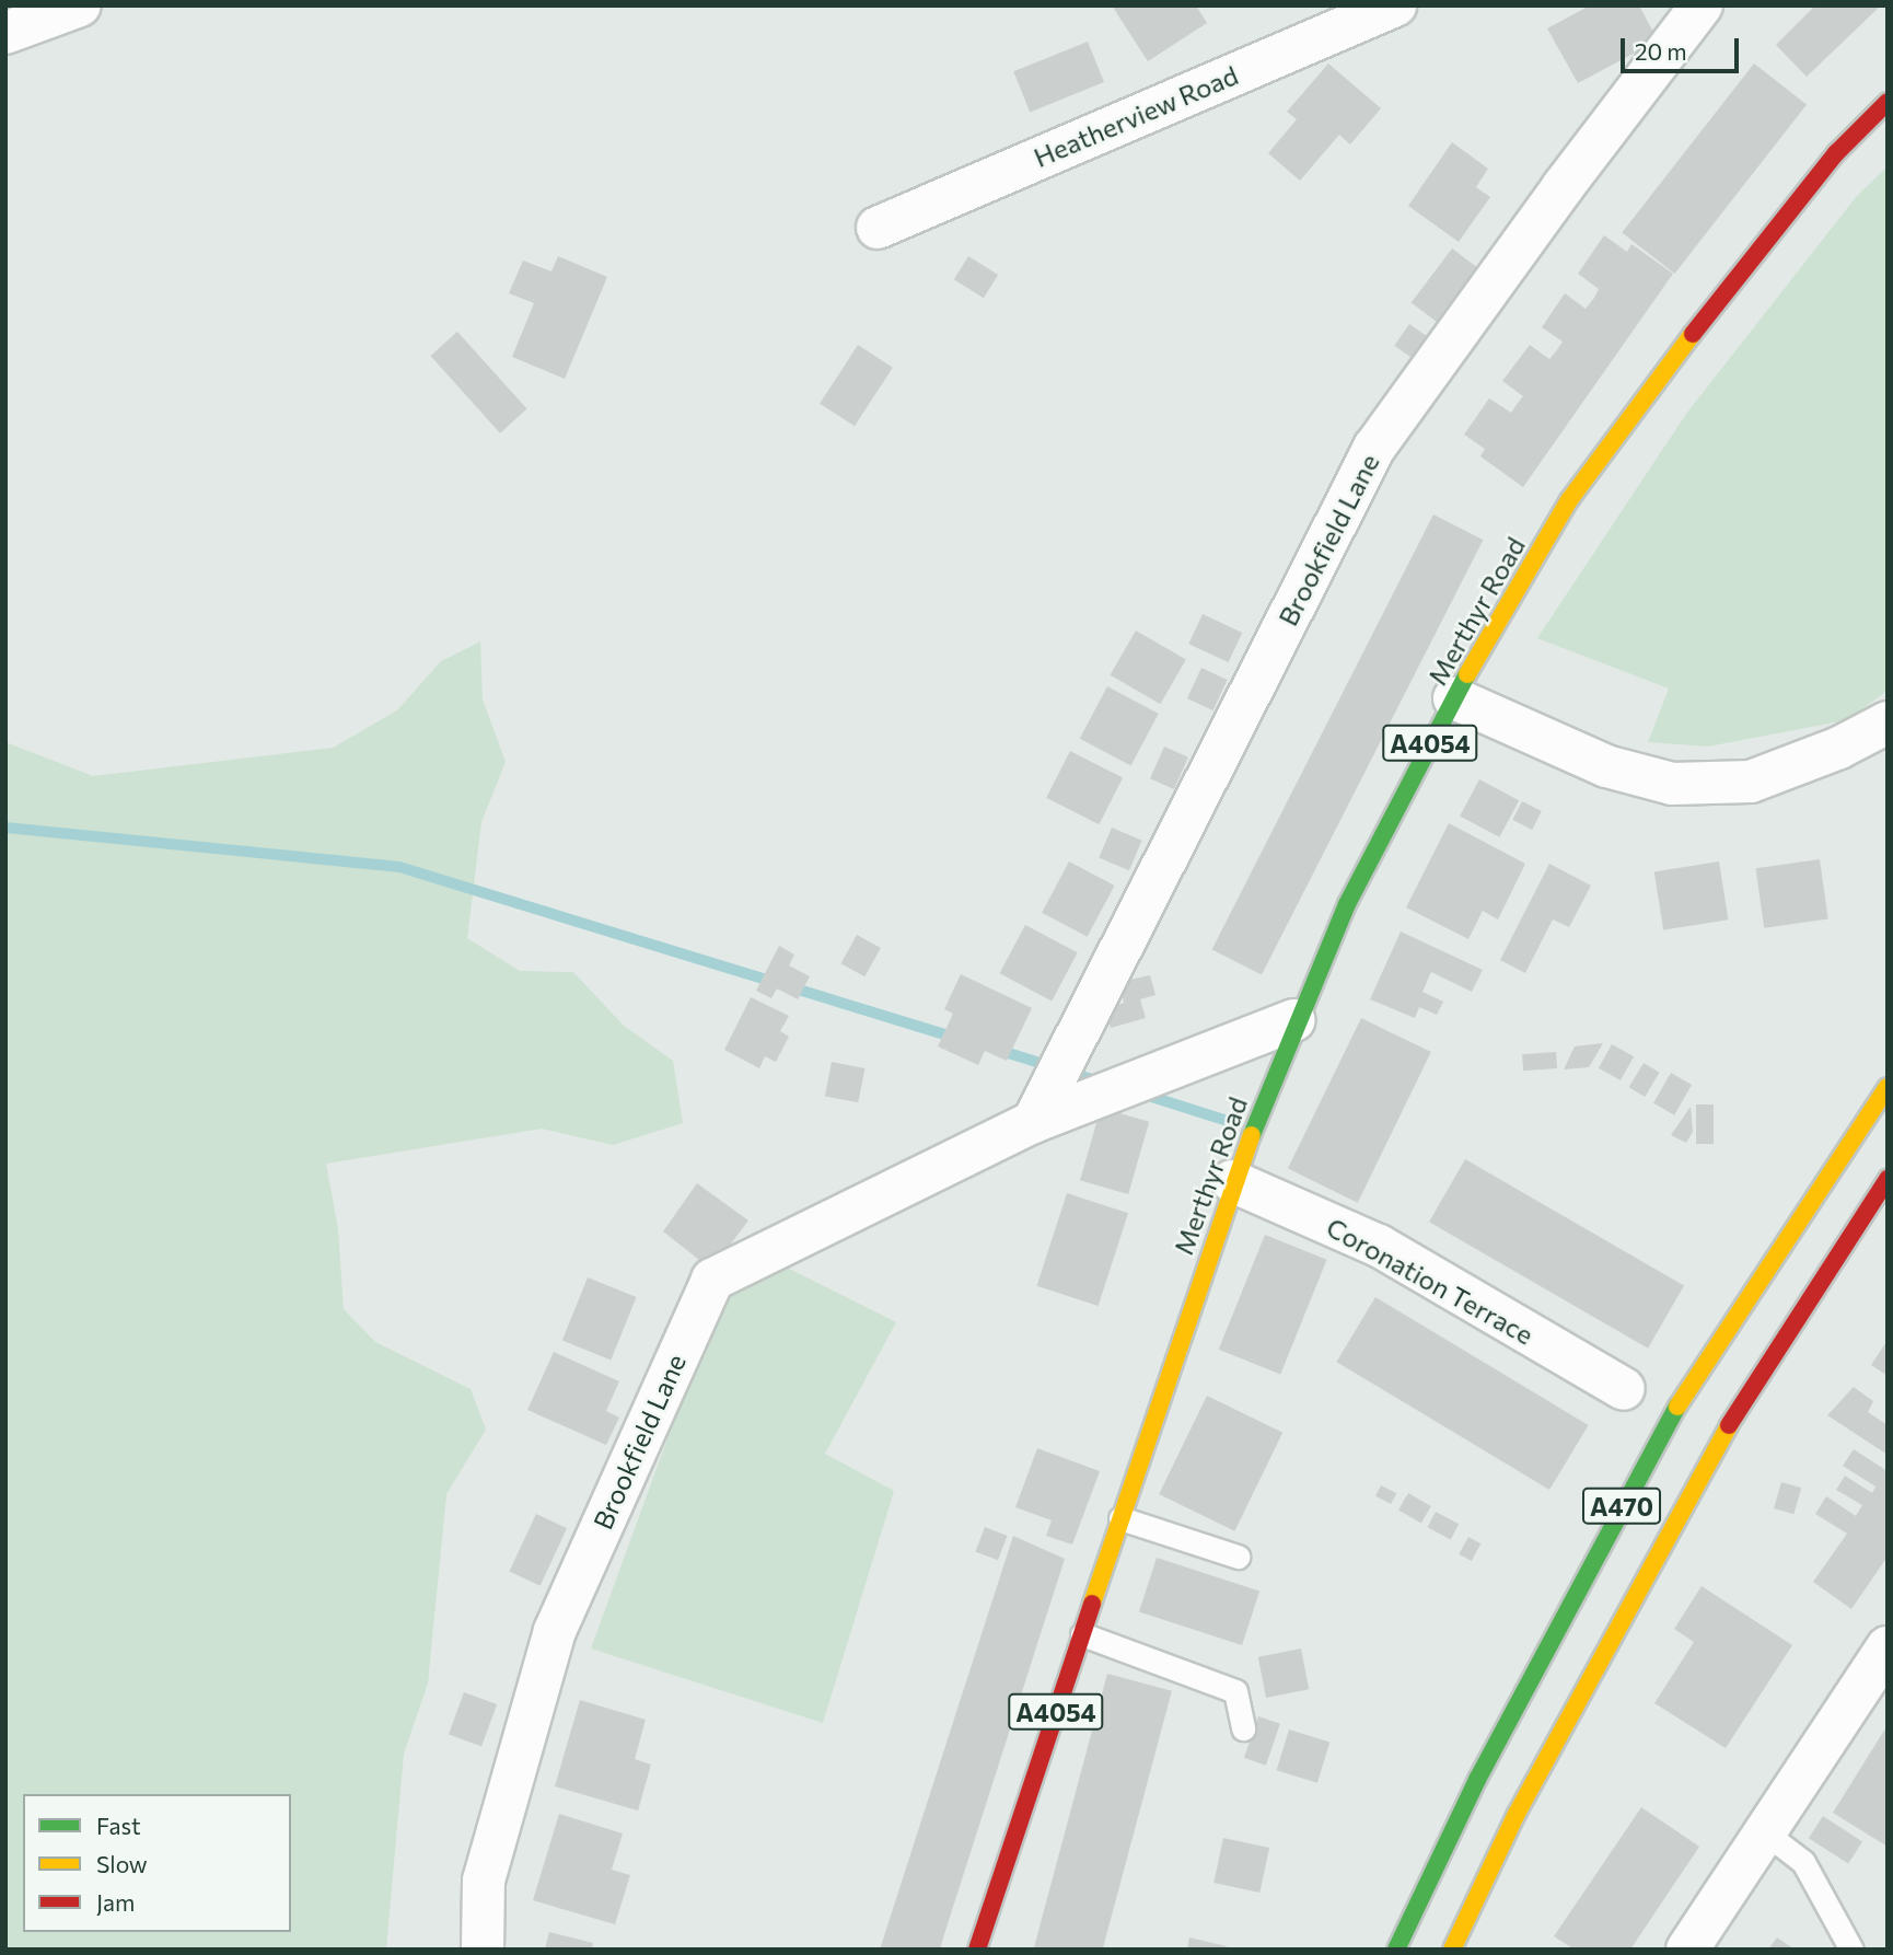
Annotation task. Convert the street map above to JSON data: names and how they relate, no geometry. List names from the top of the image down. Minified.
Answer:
{"streets":{"main road":["Merthyr Road","A4054","A470"],"street":["Heatherview Road","Brookfield Lane","Coronation Terrace"]},"crossings":[["Brookfield Lane","Merthyr Road"],["Merthyr Road","A4054"],["Merthyr Road","Coronation Terrace"]],"legend":["Fast","Slow","Jam"],"scale_bar":"20 m"}
